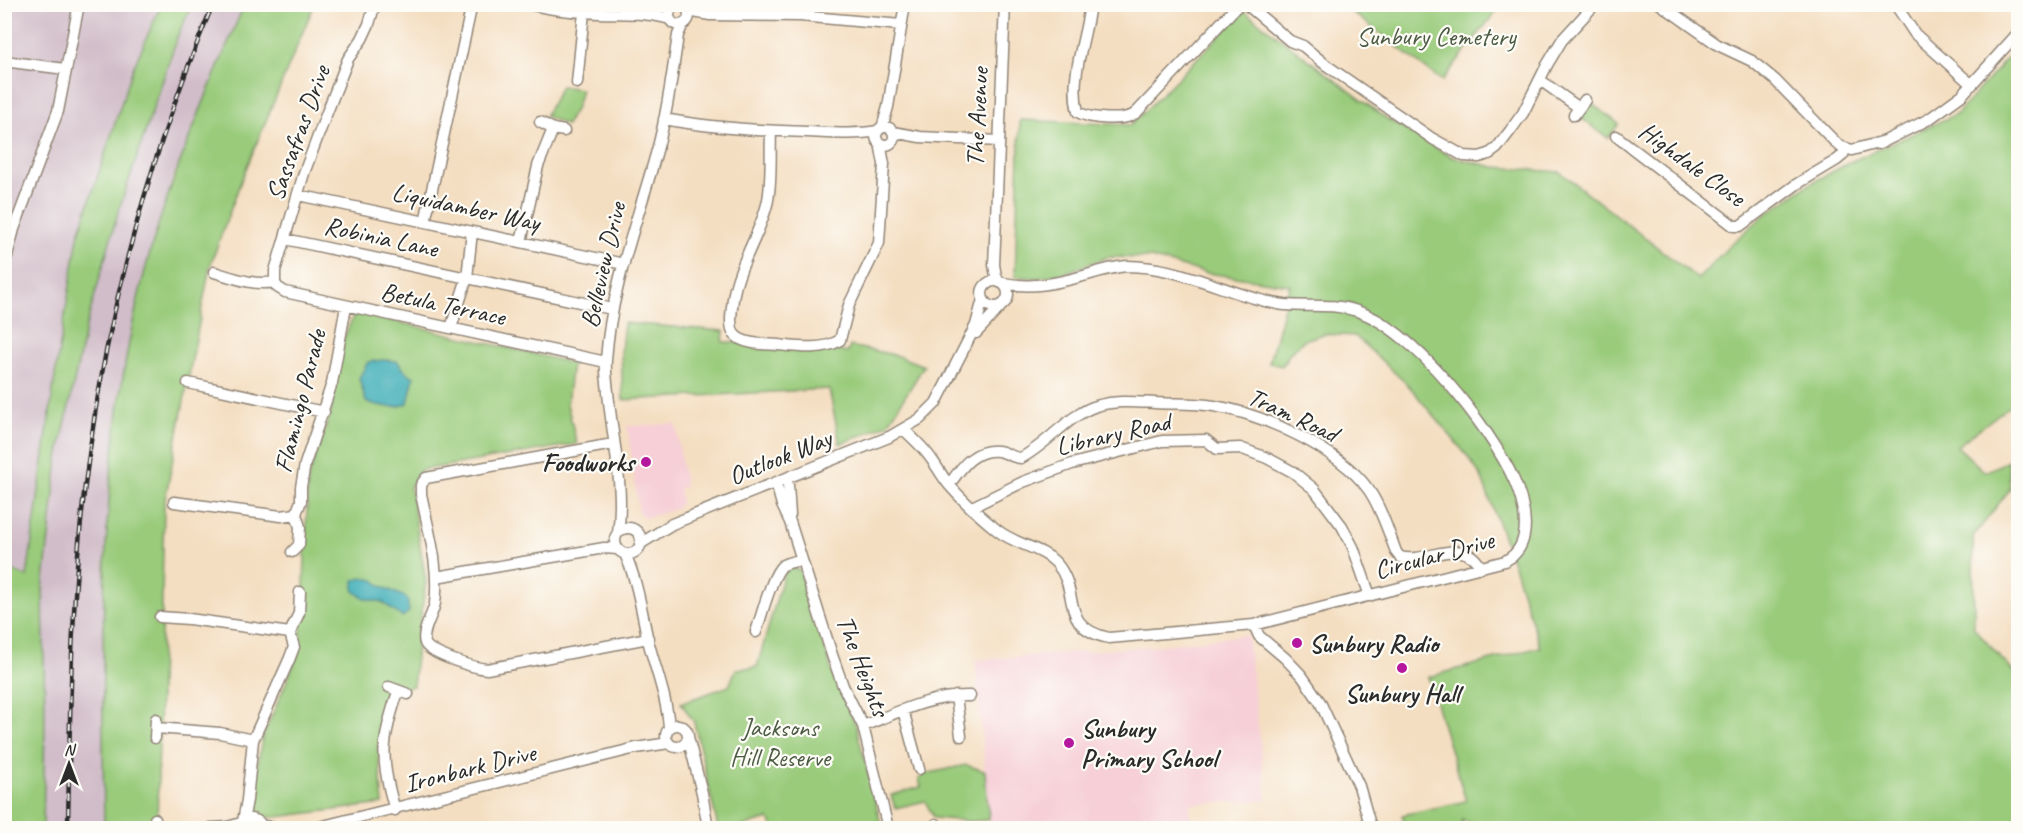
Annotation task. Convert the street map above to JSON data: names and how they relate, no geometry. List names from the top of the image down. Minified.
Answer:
{"streets":{"street":["The Avenue","Sassafras Drive","Highdale Close","Liquidamber Way","Robinia Lane","Belleview Drive","Betula Terrace","Flamingo Parade","Tram Road","Library Road","Outlook Way","Circular Drive","The Heights","Ironbark Drive"]},"crossings":[["The Avenue","Outlook Way"],["The Avenue","Circular Drive"],["Sassafras Drive","Liquidamber Way"],["Sassafras Drive","Robinia Lane"],["Sassafras Drive","Betula Terrace"],["Liquidamber Way","Belleview Drive"],["Robinia Lane","Belleview Drive"],["Belleview Drive","Betula Terrace"],["Belleview Drive","Outlook Way"],["Belleview Drive","Ironbark Drive"],["Betula Terrace","Flamingo Parade"],["Tram Road","Circular Drive"],["Library Road","Circular Drive"],["Outlook Way","Circular Drive"],["Outlook Way","The Heights"]],"parks":["Sunbury Cemetery","Jacksons Hill Reserve"],"places":["Foodworks","Sunbury Radio","Sunbury Hall","Sunbury Primary School"],"north":"top"}
